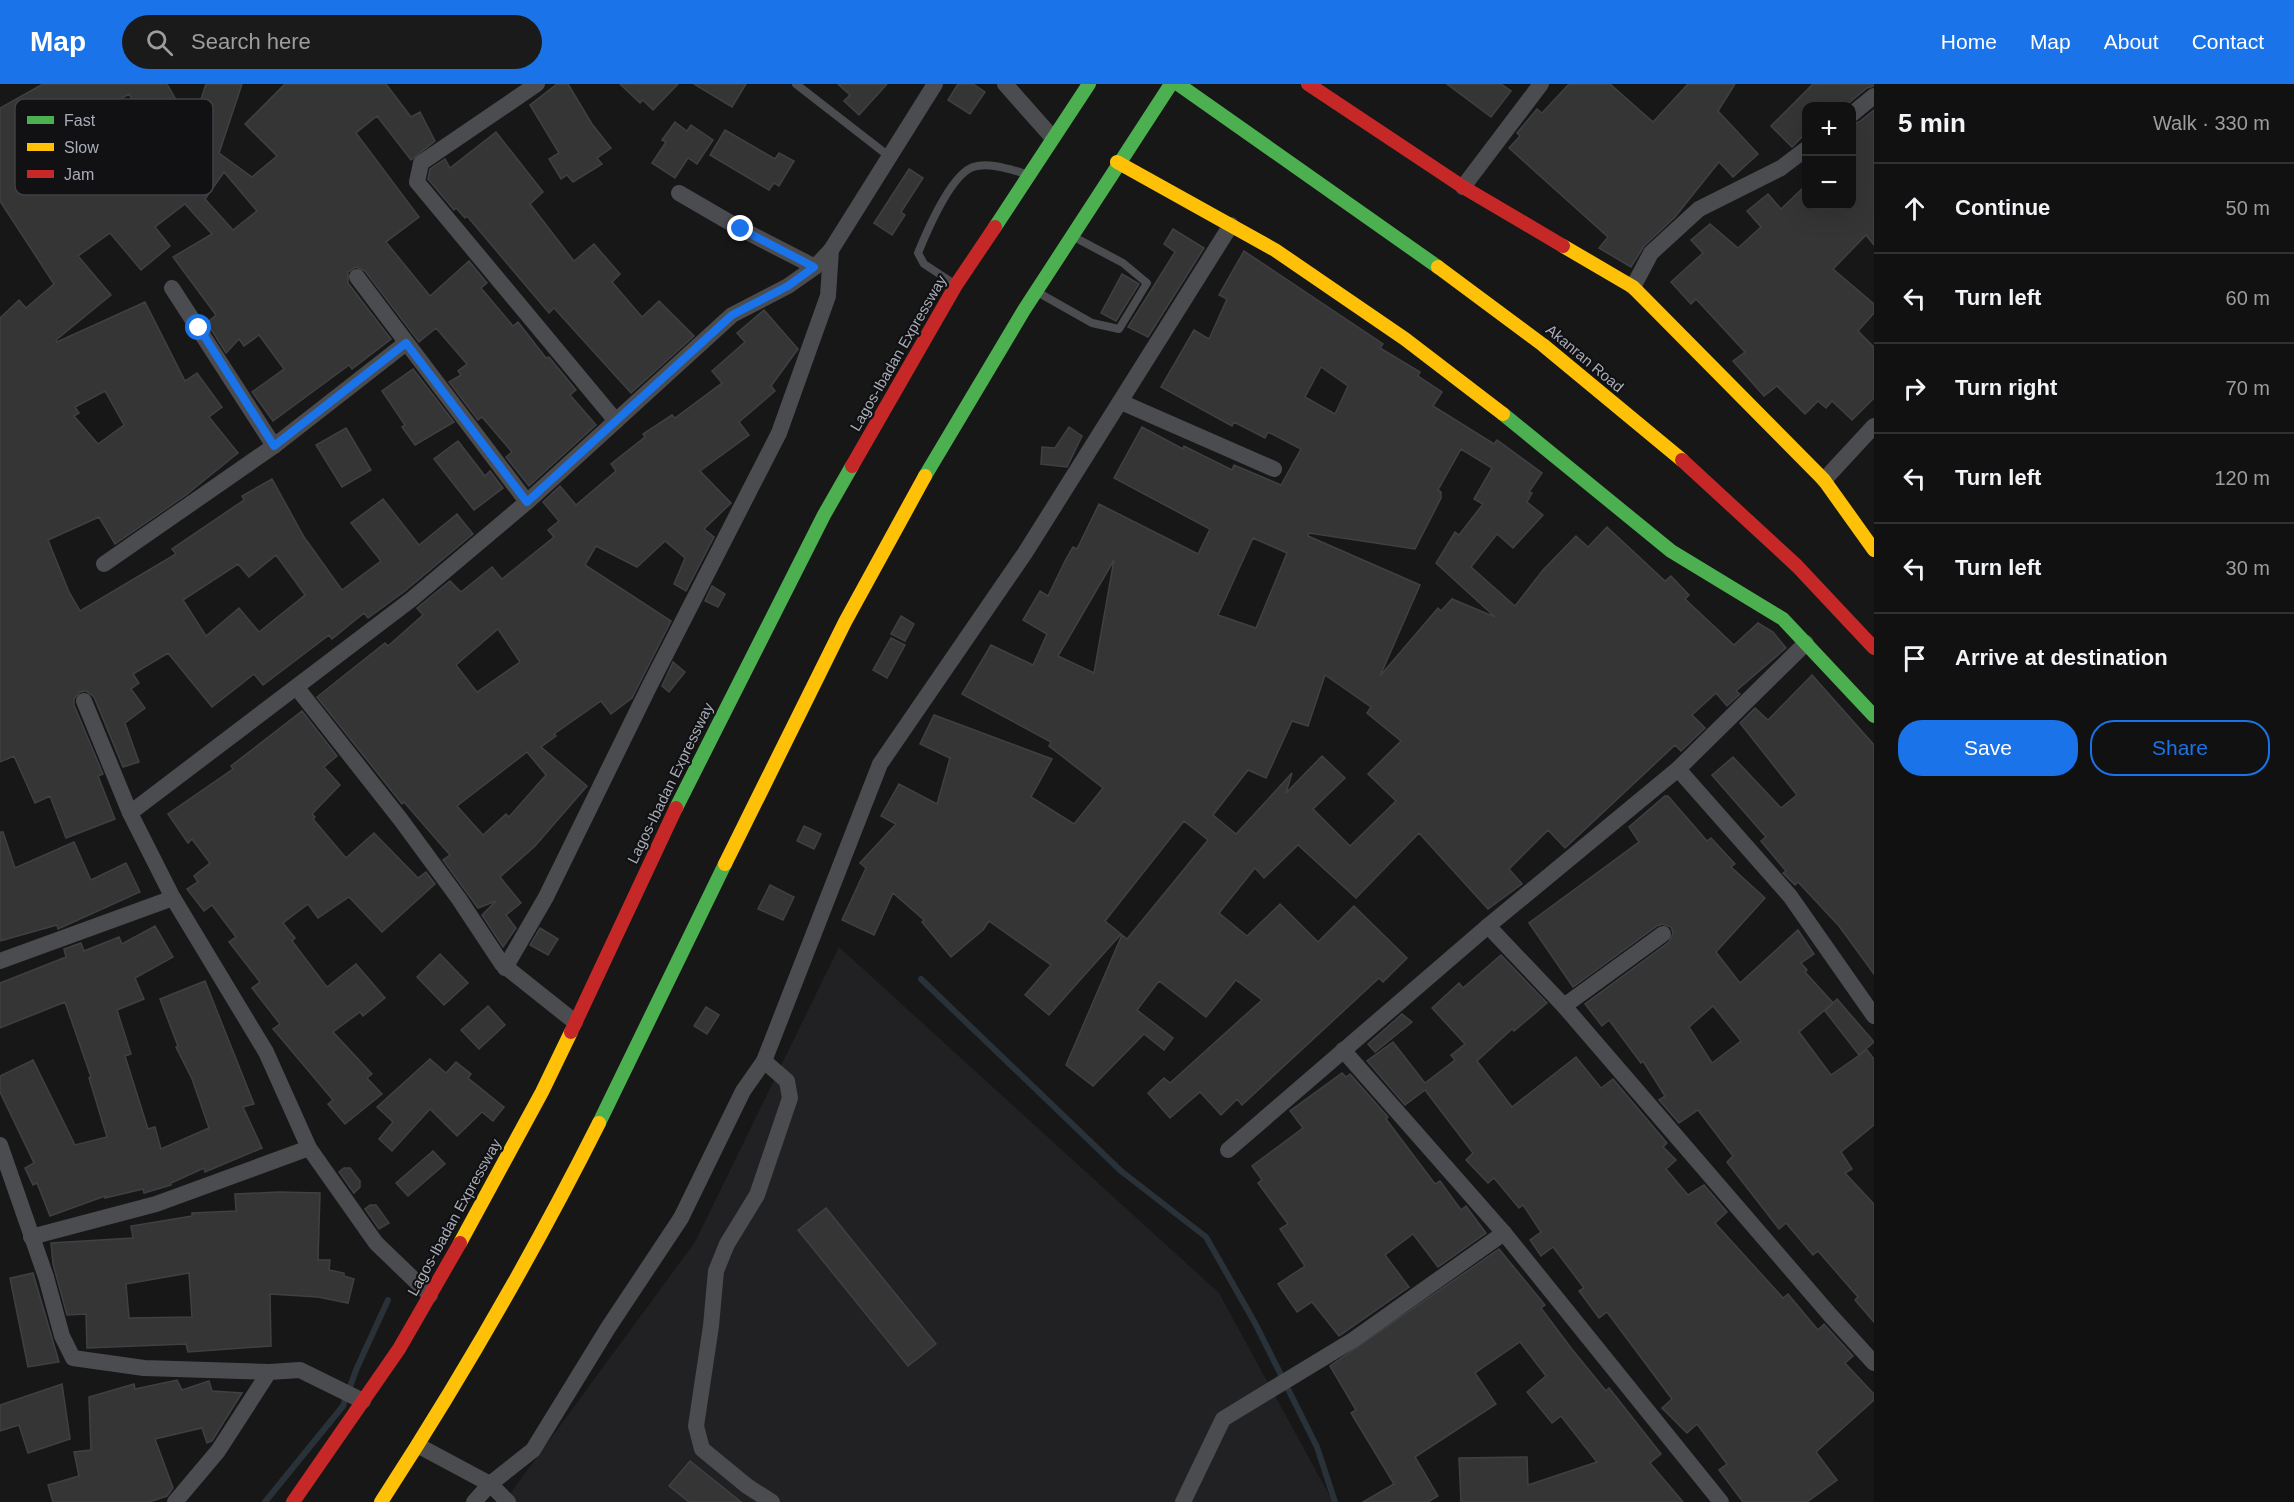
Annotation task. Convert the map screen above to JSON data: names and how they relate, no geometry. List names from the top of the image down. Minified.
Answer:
{"streets":{"main road":["Lagos-Ibadan Expressway","Akanran Road"]},"legend":["Fast","Slow","Jam"],"page":{"header":"Map","search":"Search here","nav":["Home","Map","About","Contact"],"heading":["5 min","Walk · 330 m"],"map_buttons":["+","−"],"list":[["Continue","50 m"],["Turn left","60 m"],["Turn right","70 m"],["Turn left","120 m"],["Turn left","30 m"],"Arrive at destination"],"buttons":["Save","Share"]}}
